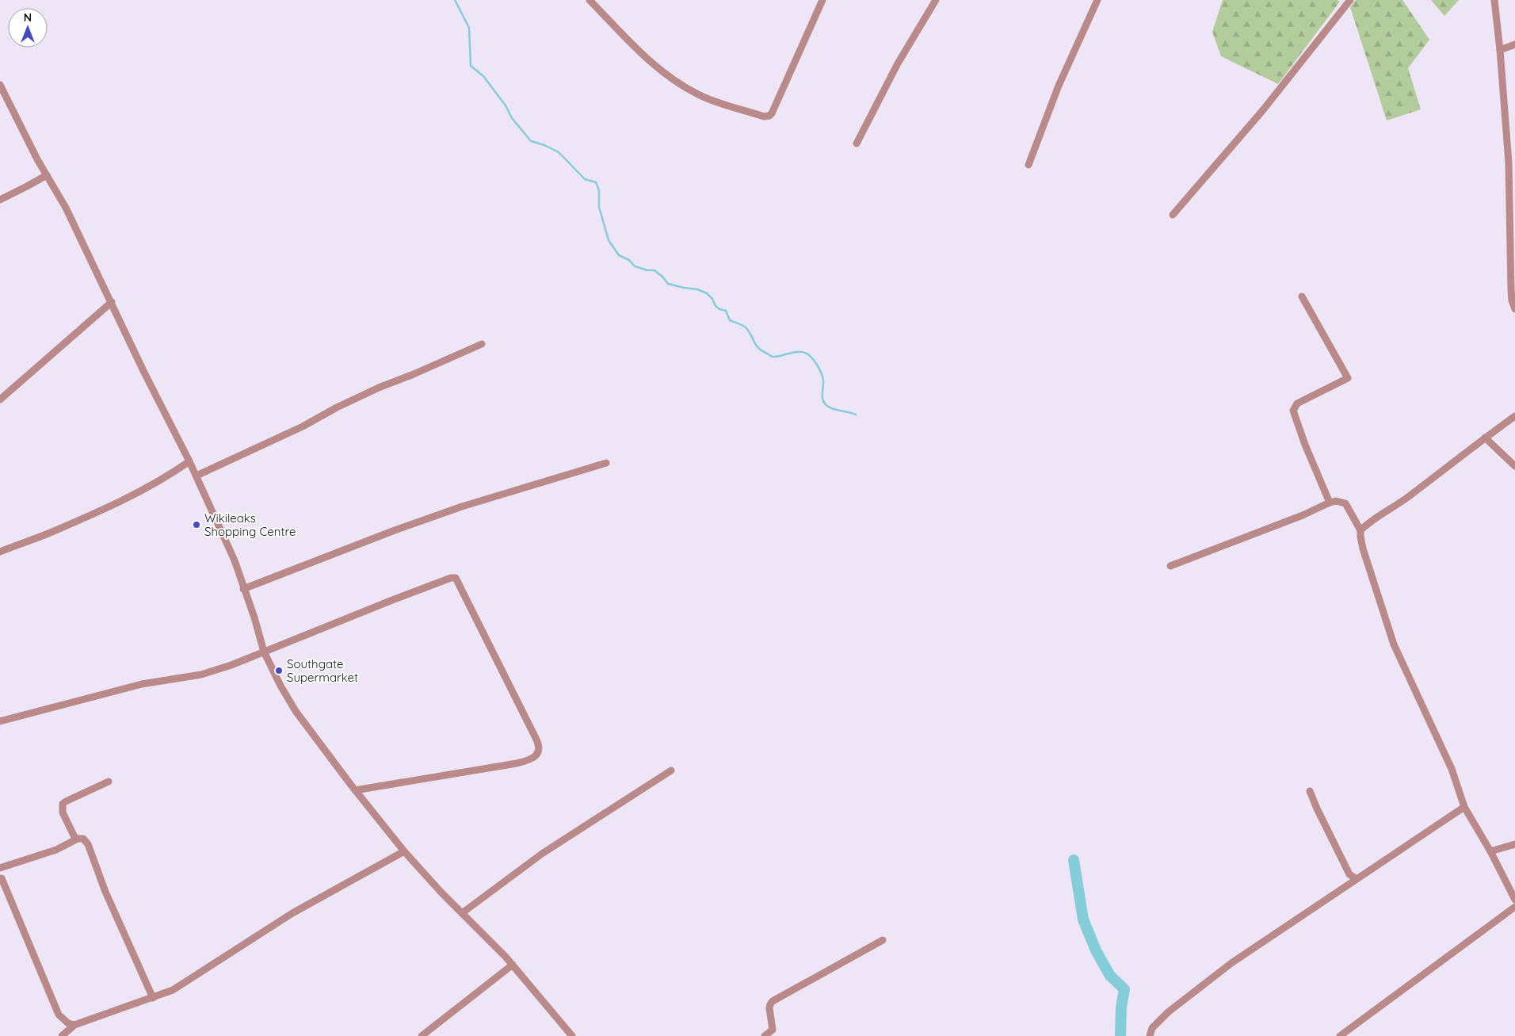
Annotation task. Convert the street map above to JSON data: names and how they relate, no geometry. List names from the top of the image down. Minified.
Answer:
{"places":["Wikileaks Shopping Centre","Southgate Supermarket"],"north":"top"}
